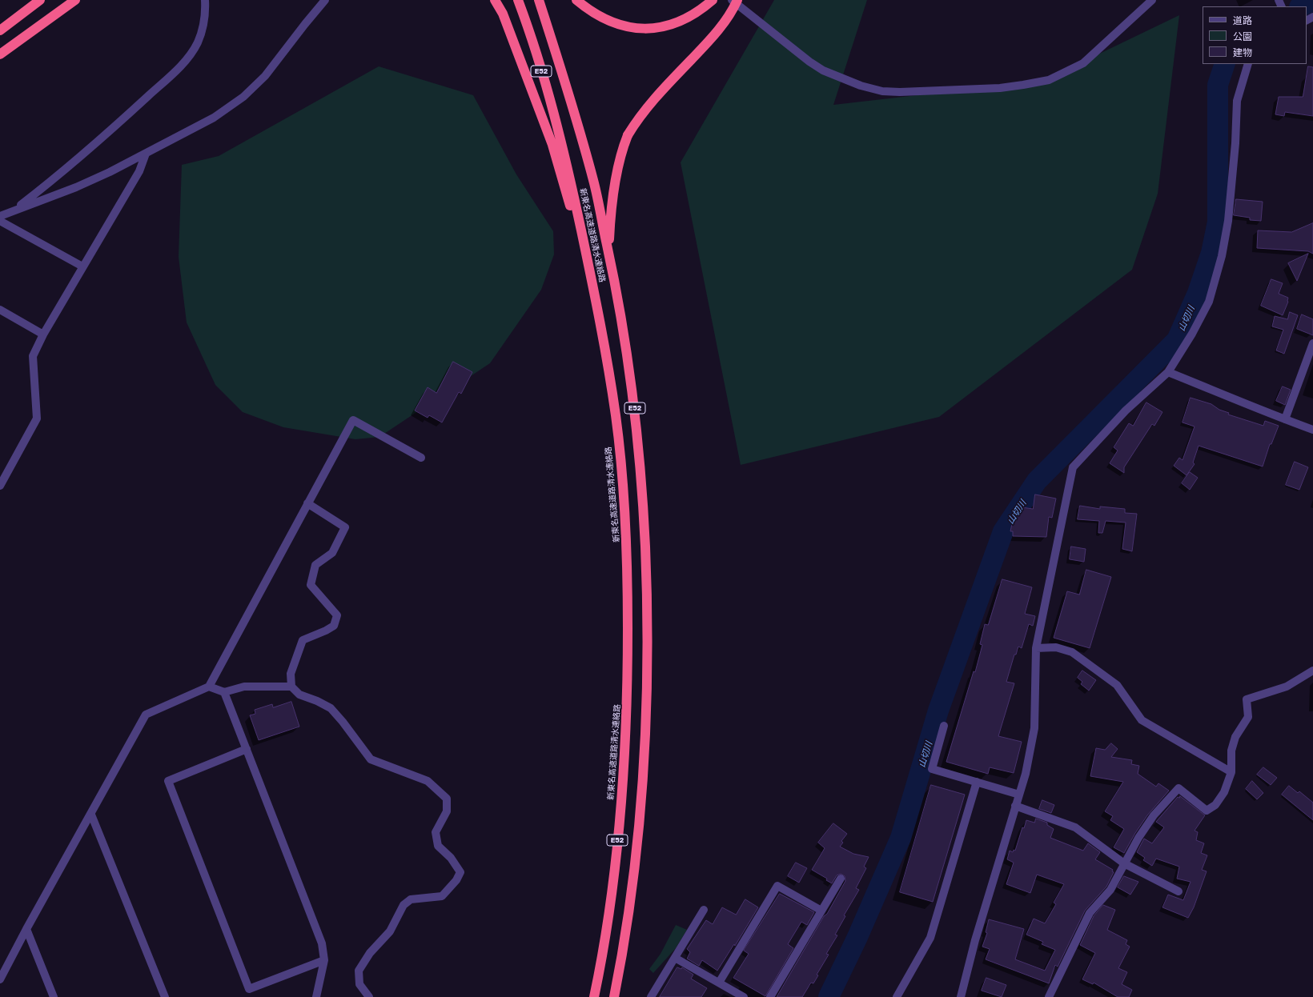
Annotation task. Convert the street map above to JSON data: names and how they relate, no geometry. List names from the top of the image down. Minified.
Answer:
{"streets":{"highway":["E52","新東名高速道路清水連絡路"]},"water":["山切川"],"legend":["道路","公園","建物"]}
